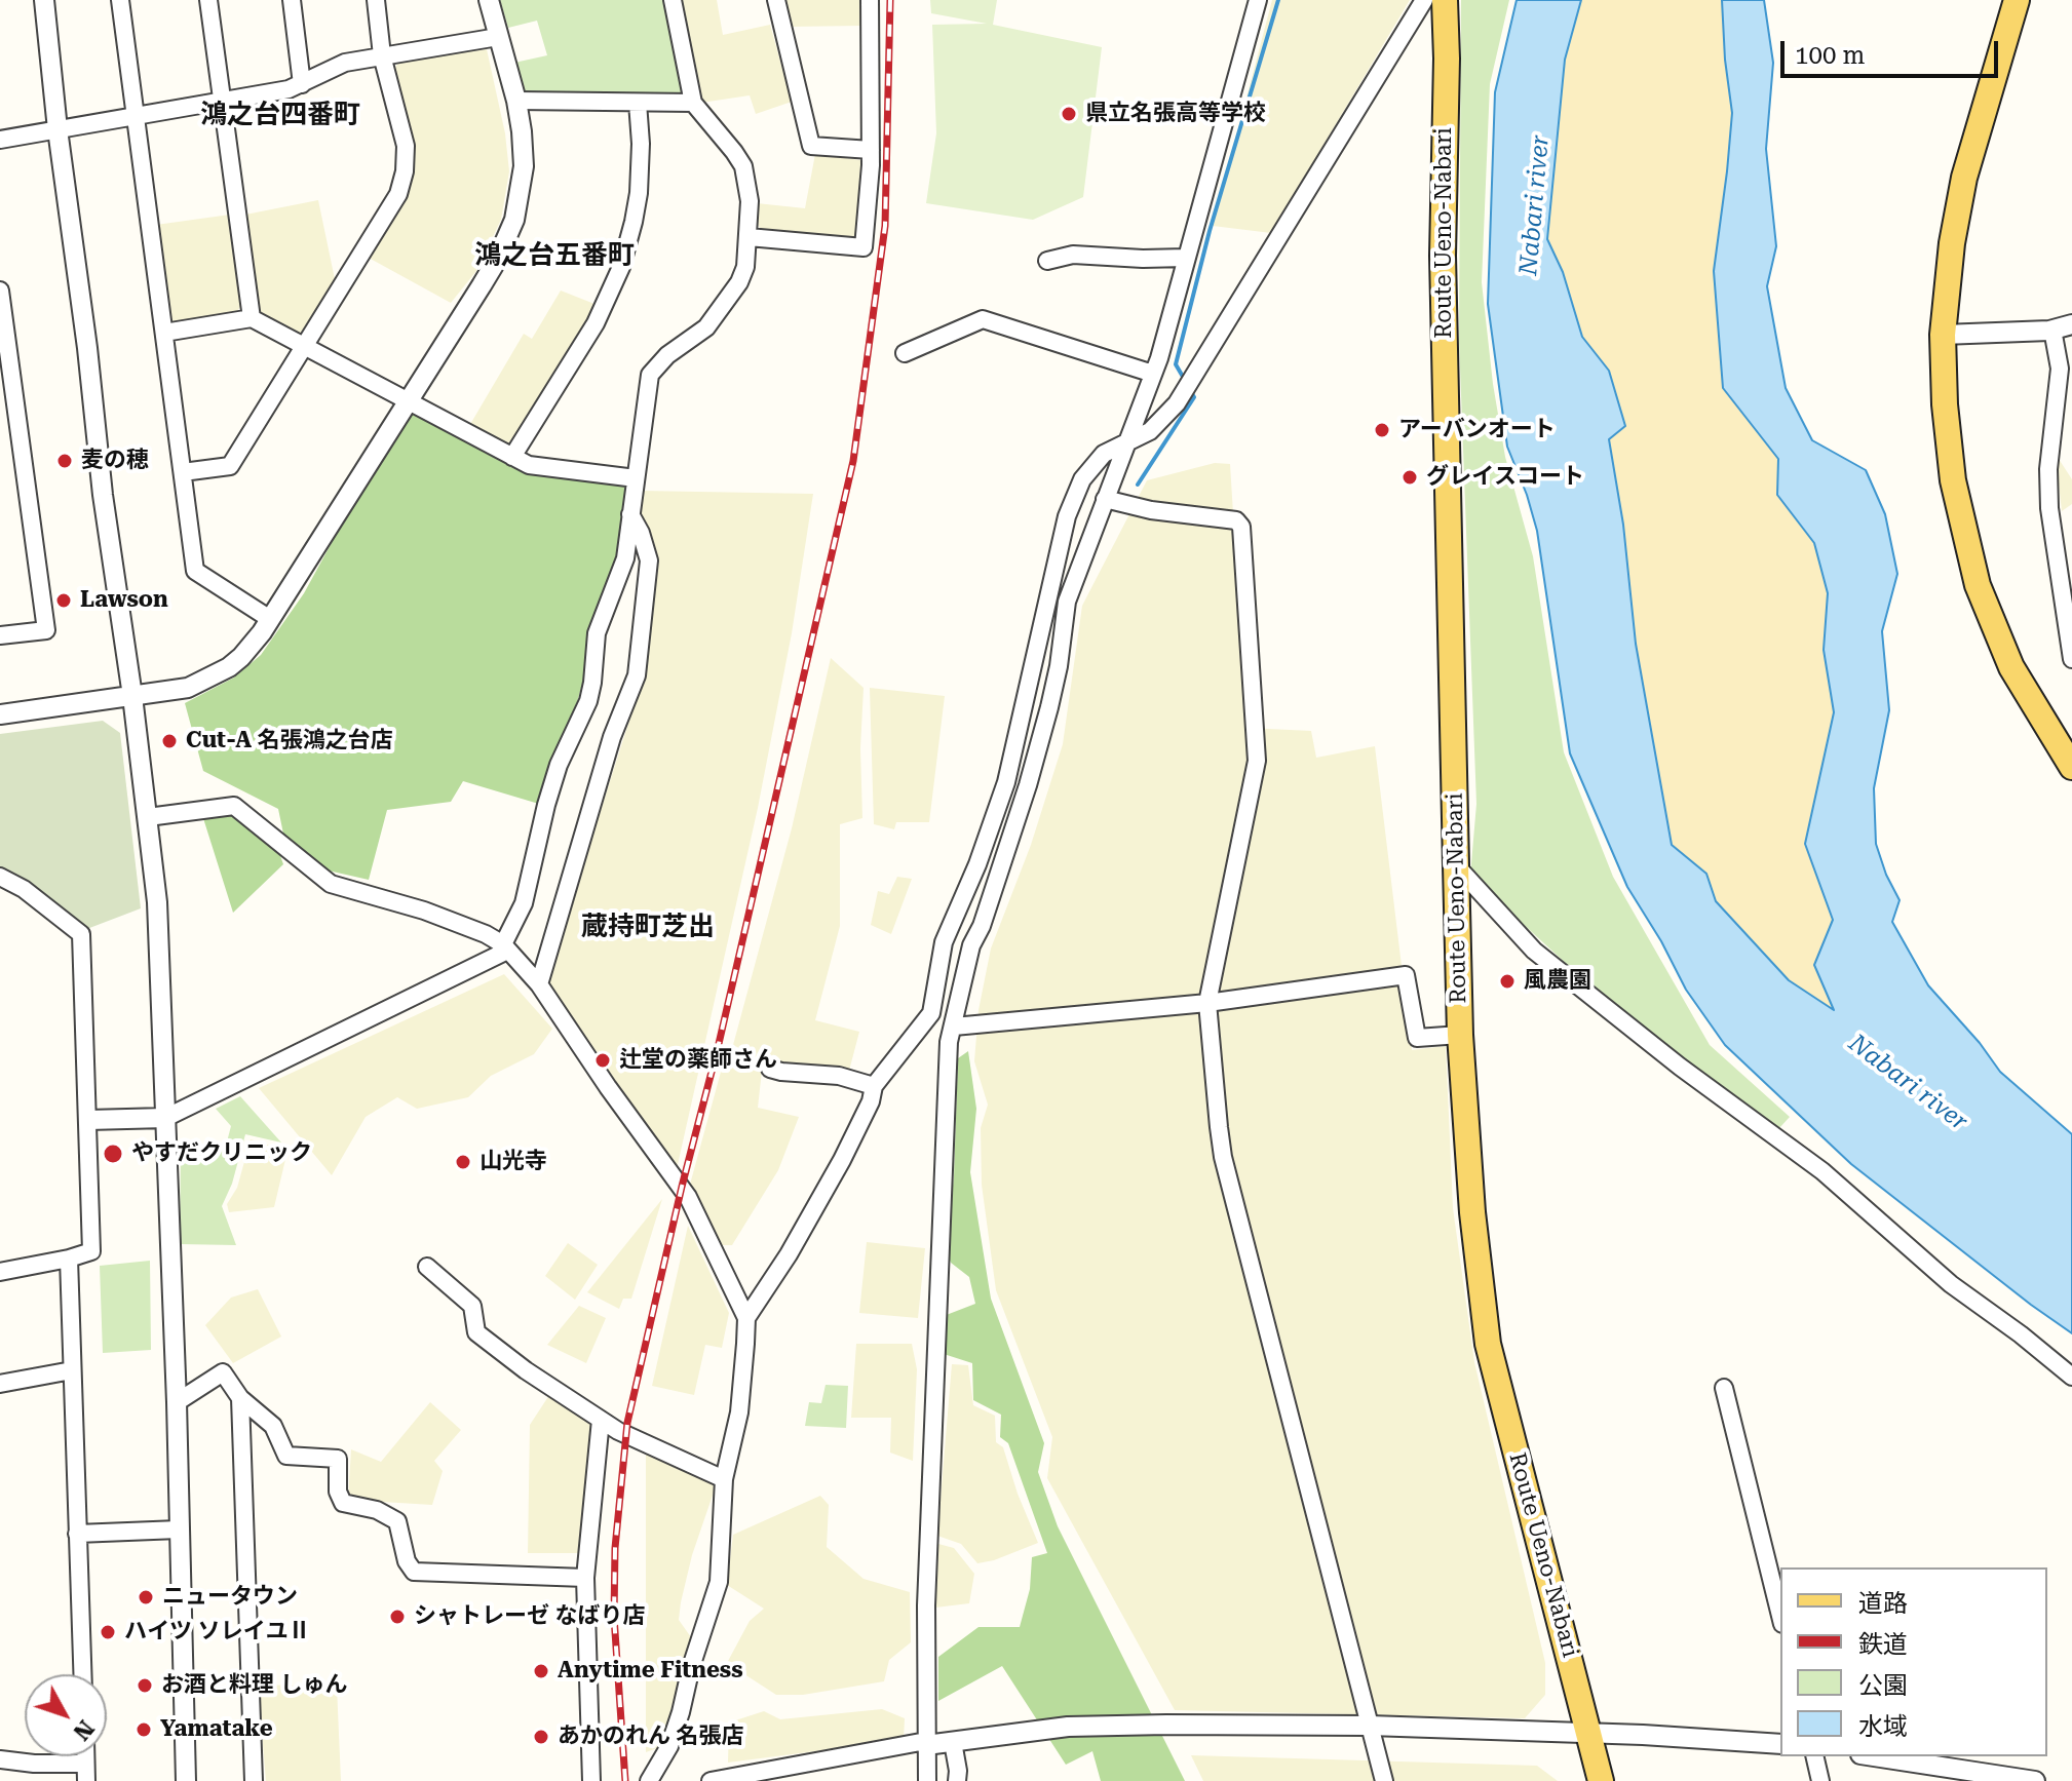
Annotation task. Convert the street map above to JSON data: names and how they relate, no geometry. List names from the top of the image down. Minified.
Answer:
{"streets":{"main road":["Route Ueno-Nabari"]},"districts":["鴻之台四番町","鴻之台五番町","蔵持町芝出"],"water":["Nabari river"],"places":["県立名張高等学校","アーバンオート","麦の穂","グレイスコート","Lawson","Cut-A 名張鴻之台店","風農園","辻堂の薬師さん","やすだクリニック","山光寺","ニュータウン","シャトレーゼ なばり店","ハイツ ソレイユⅡ","Anytime Fitness","お酒と料理 しゅん","Yamatake","あかのれん 名張店"],"legend":["道路","鉄道","公園","水域"],"scale_bar":"100 m","north":"bottom right"}
